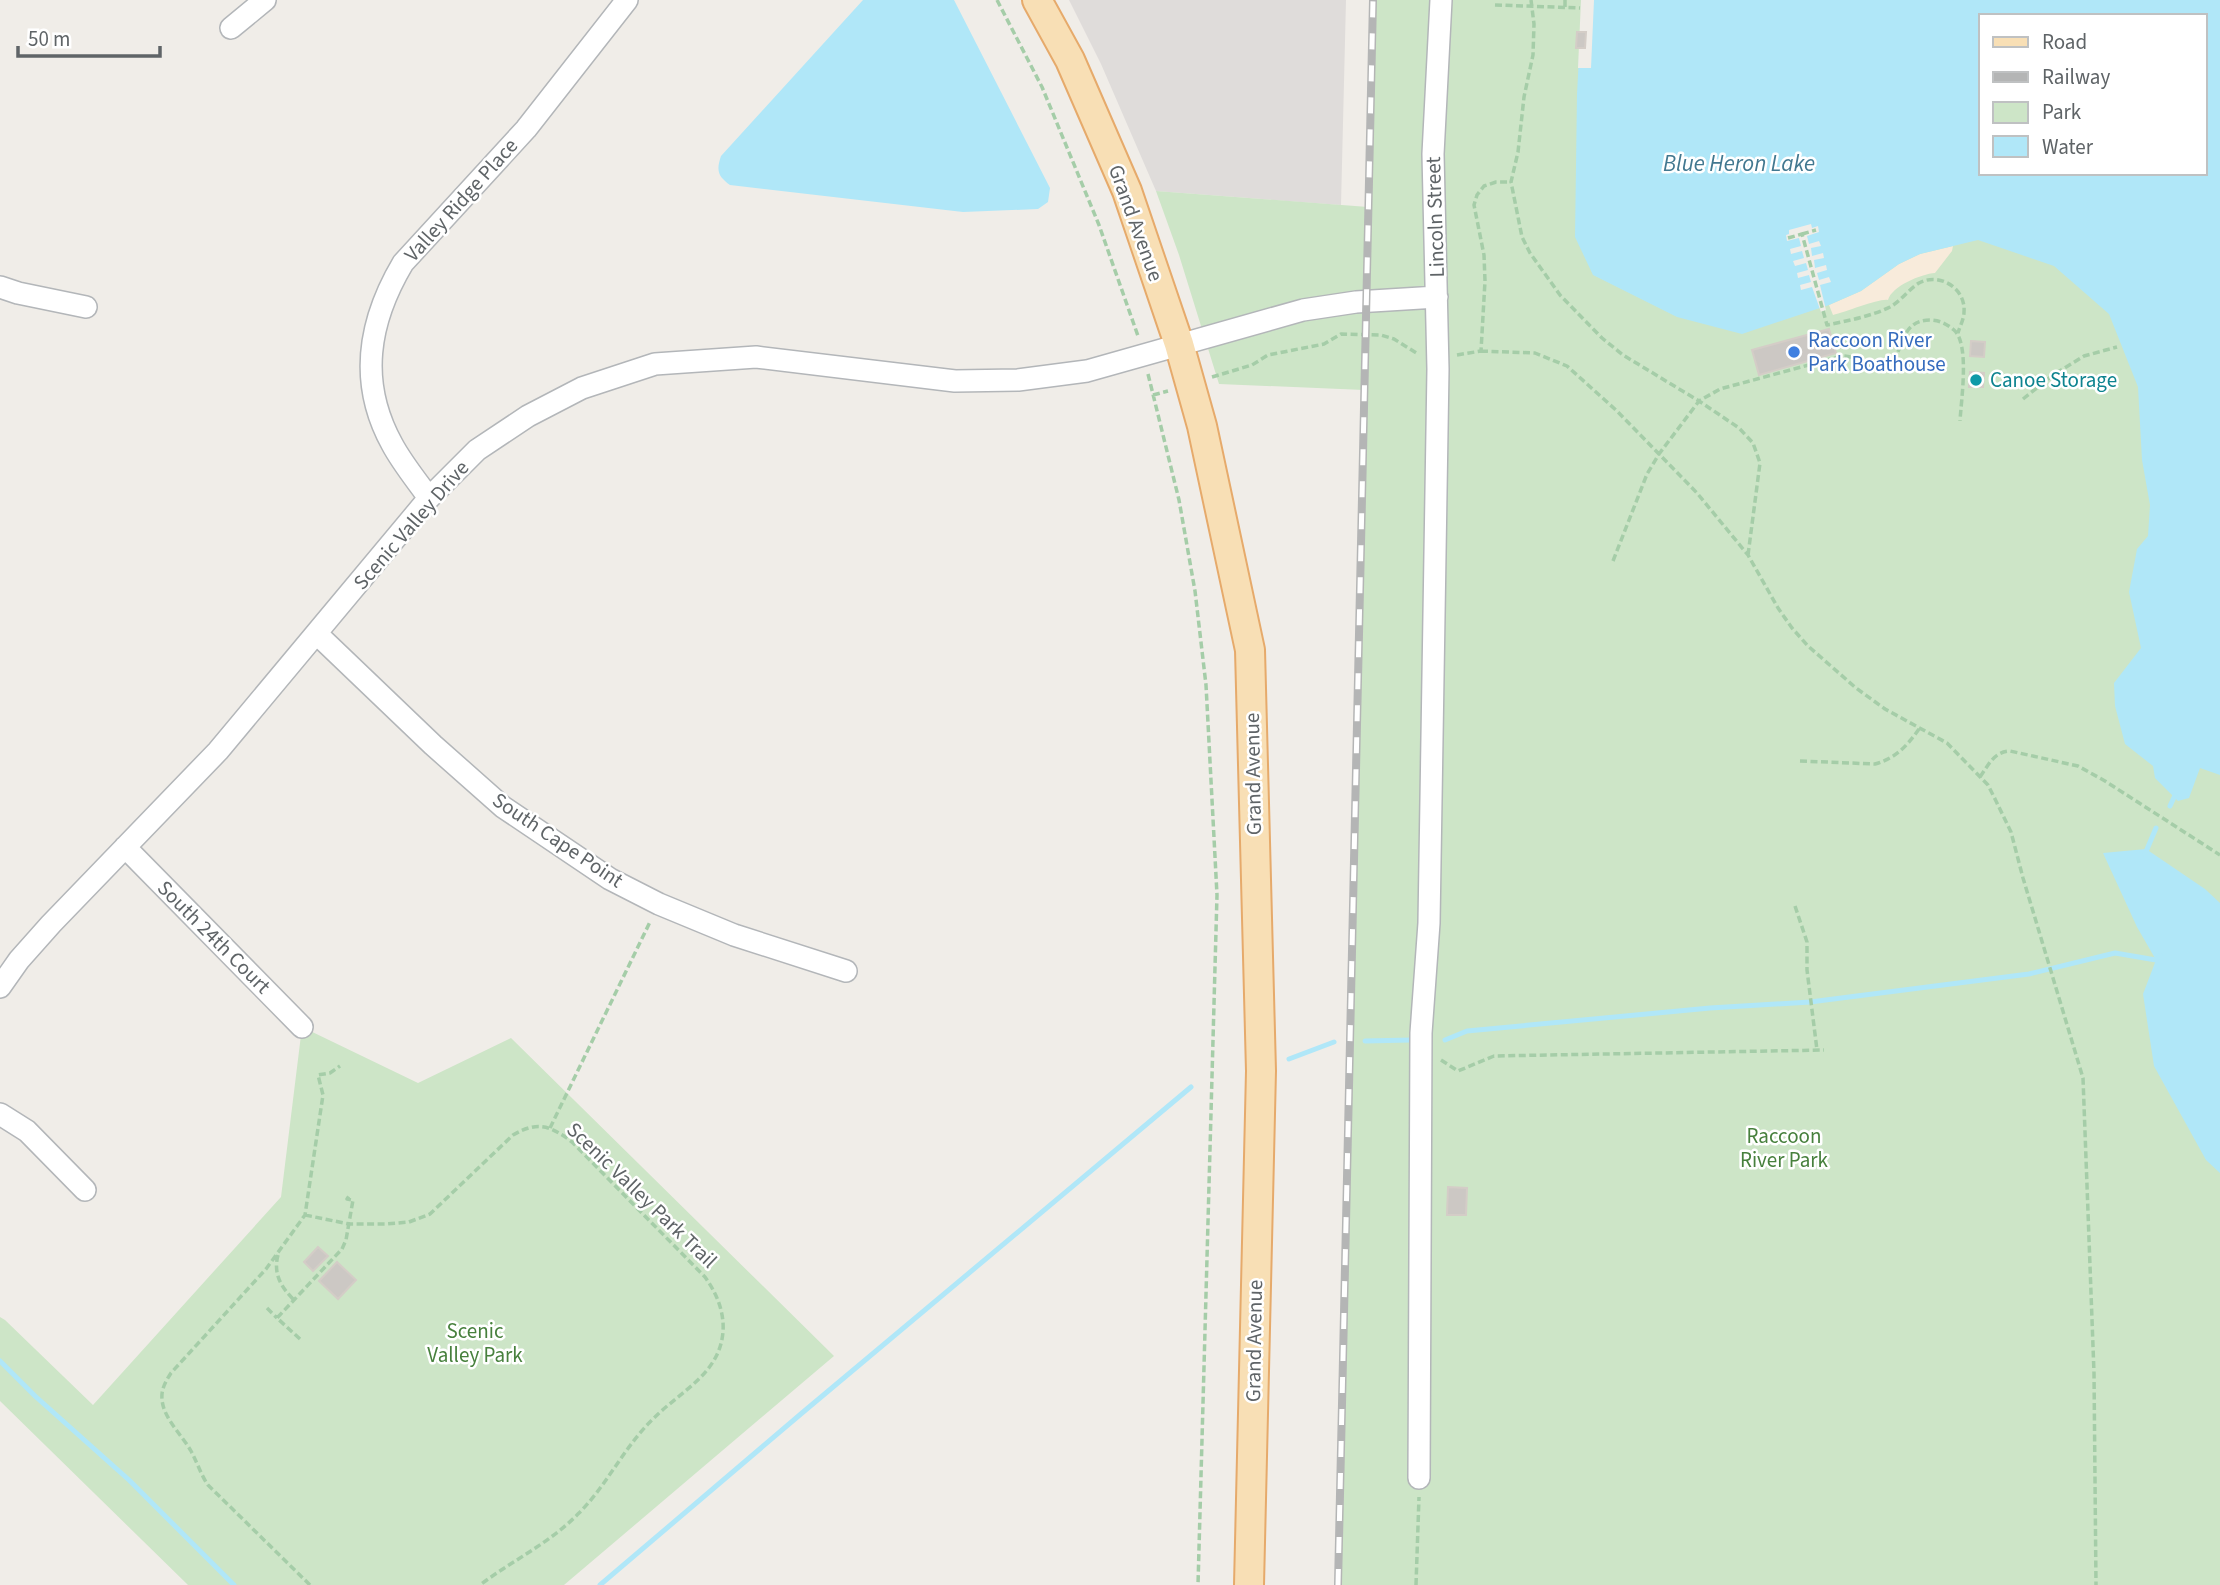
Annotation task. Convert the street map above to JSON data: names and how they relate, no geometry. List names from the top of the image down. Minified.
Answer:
{"streets":{"main road":["Grand Avenue"],"street":["Valley Ridge Place","Lincoln Street","Scenic Valley Drive","South Cape Point","South 24th Court"],"path":["Scenic Valley Park Trail"]},"crossings":[["Valley Ridge Place","Scenic Valley Drive"],["Lincoln Street","Grand Avenue"],["Lincoln Street","Scenic Valley Drive"],["Grand Avenue","Scenic Valley Drive"],["Scenic Valley Drive","South Cape Point"],["Scenic Valley Drive","South 24th Court"]],"water":["Blue Heron Lake"],"parks":["Raccoon River Park","Scenic Valley Park"],"places":["Raccoon River Park Boathouse","Canoe Storage"],"legend":["Road","Railway","Park","Water"],"scale_bar":"50 m"}
